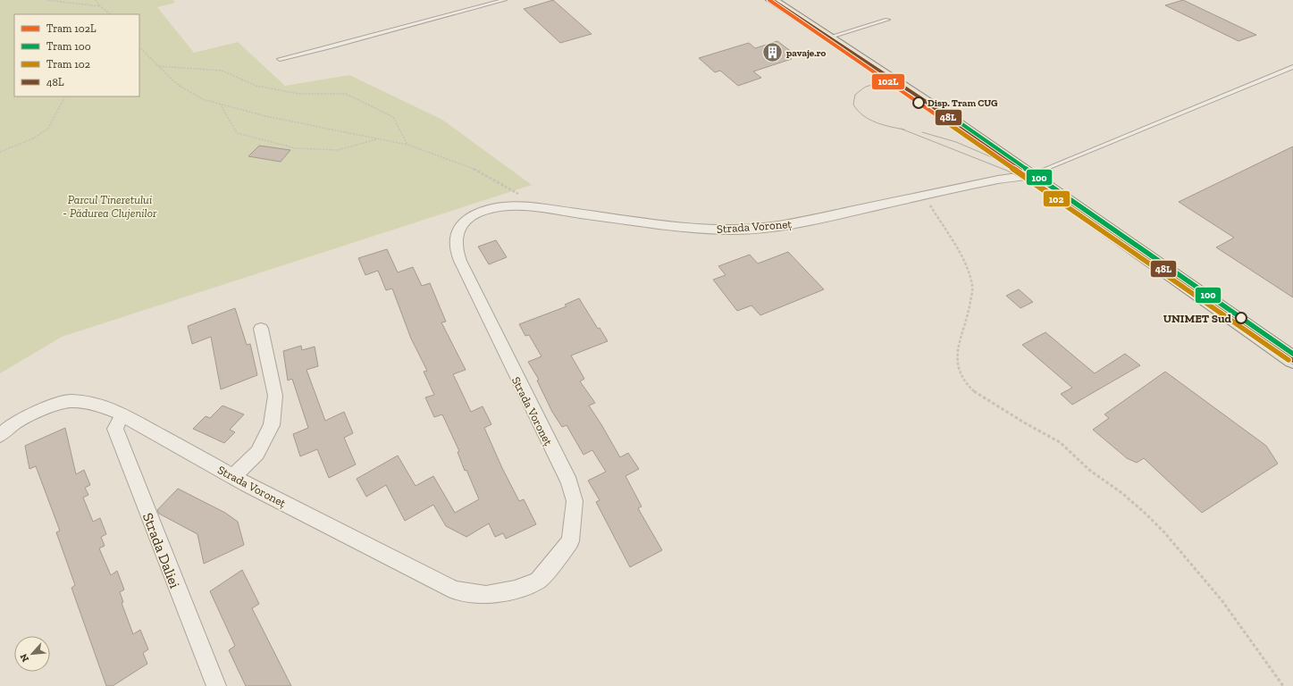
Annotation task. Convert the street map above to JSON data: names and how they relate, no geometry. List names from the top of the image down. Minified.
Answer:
{"streets":{"street":["Strada Voroneț","Strada Daliei"]},"crossings":[["Strada Voroneț","Strada Daliei"]],"parks":["Parcul Tineretului - Pădurea Clujenilor"],"places":{"building":["pavaje.ro"],"other":["Disp. Tram CUG","UNIMET Sud"]},"lines":["tram line 102L","transit line 48L","tram line 100","tram line 102"],"legend":["Tram 102L","Tram 100","Tram 102","48L"],"north":"bottom left"}
